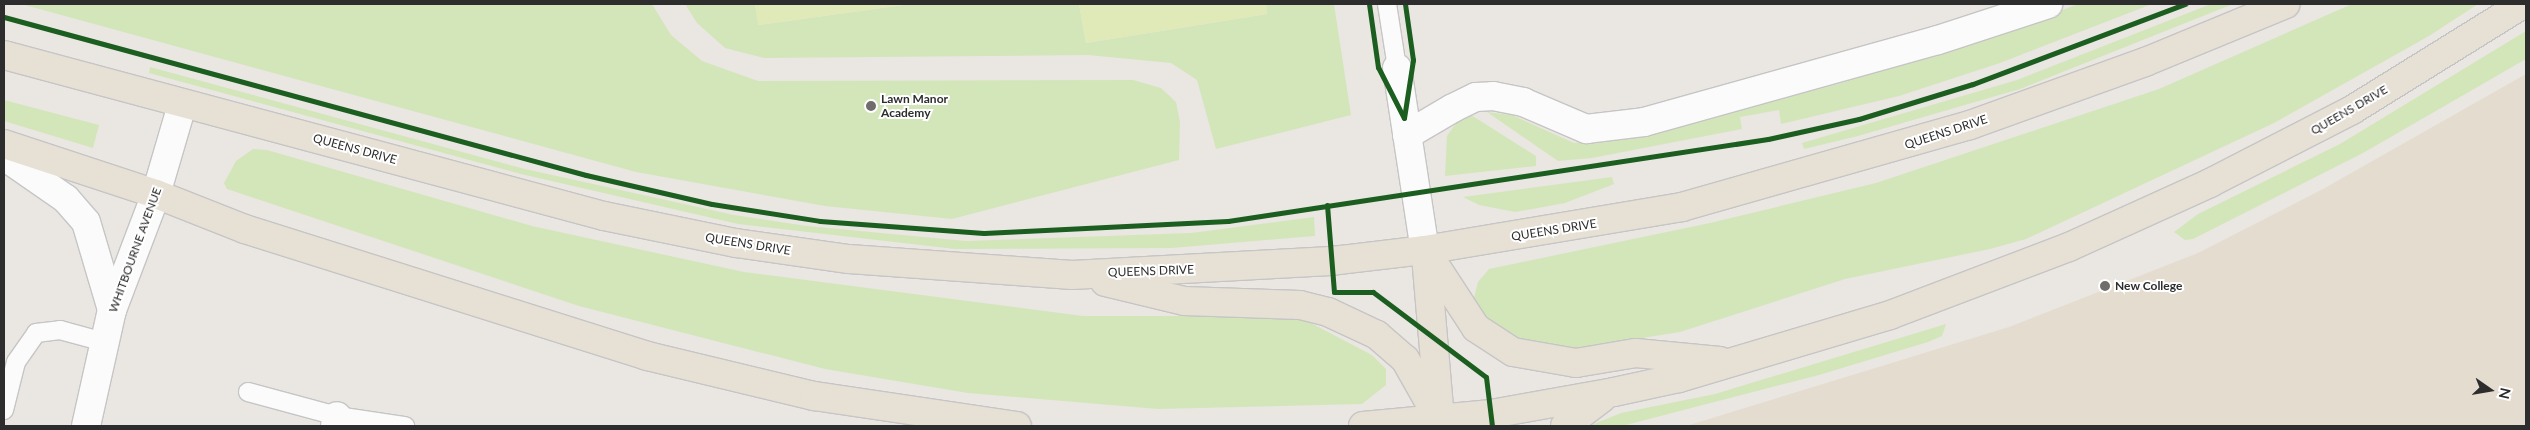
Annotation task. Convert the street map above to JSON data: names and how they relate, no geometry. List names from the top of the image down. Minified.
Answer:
{"streets":{"main road":["QUEENS DRIVE"],"street":["WHITBOURNE AVENUE"]},"crossings":[["QUEENS DRIVE","WHITBOURNE AVENUE"]],"places":["Lawn Manor Academy","New College"],"north":"right"}
